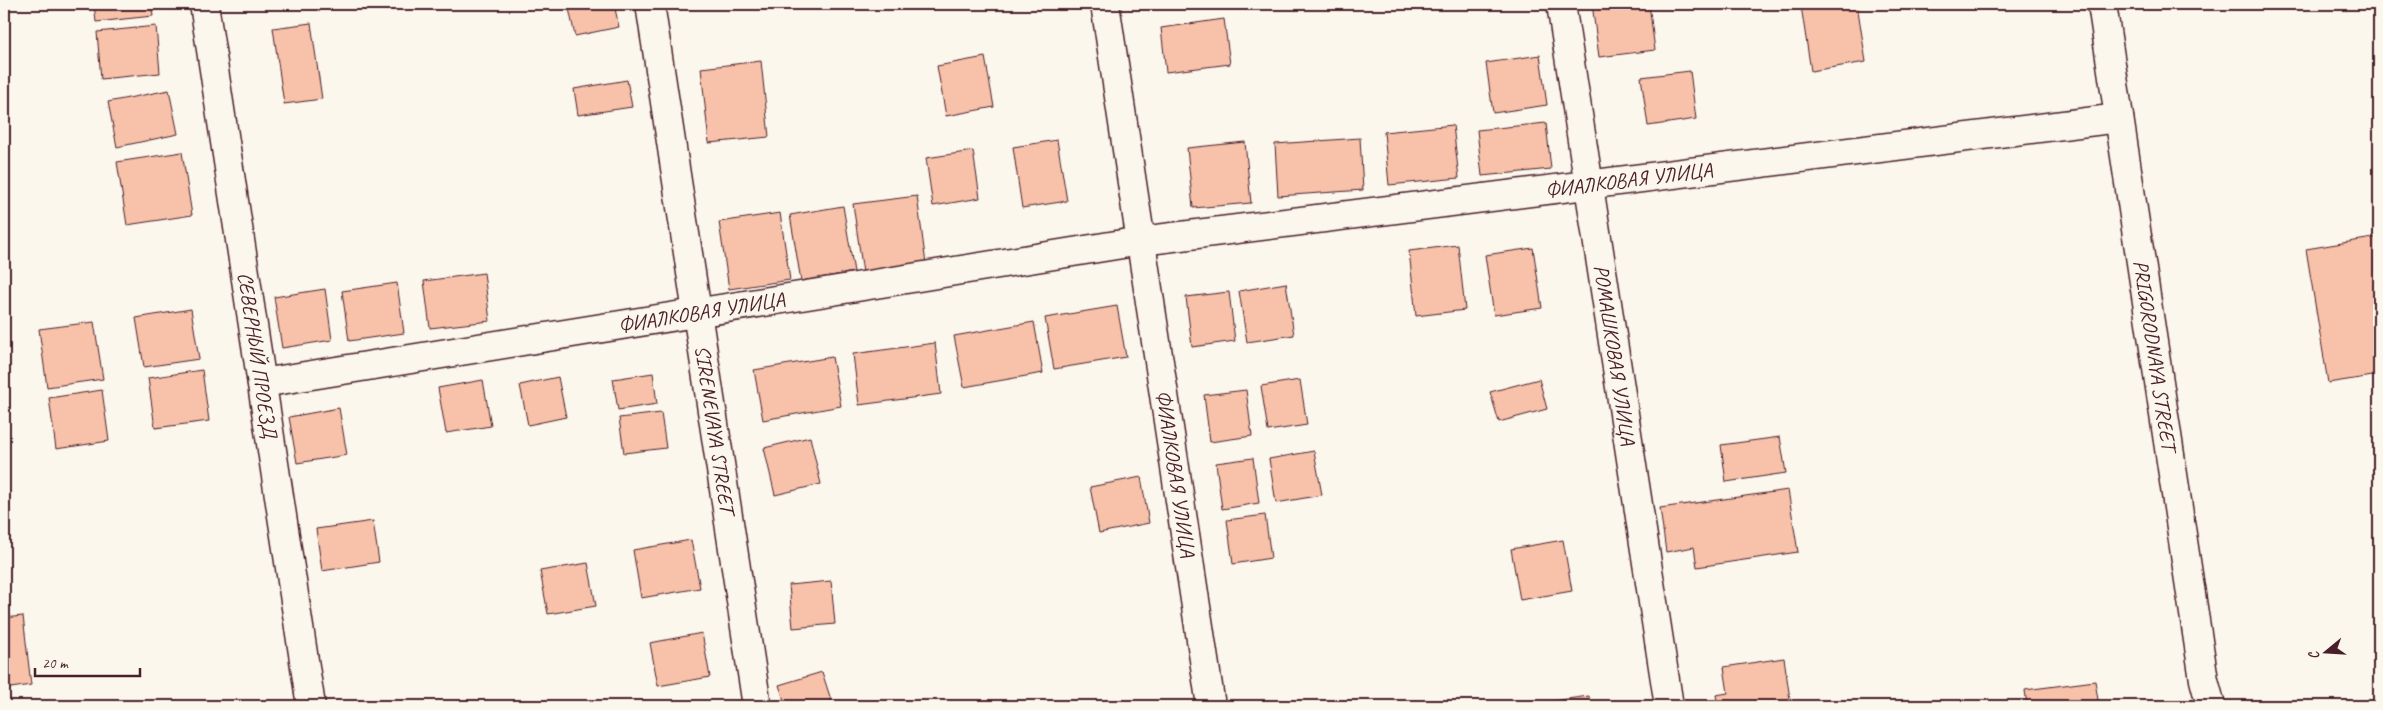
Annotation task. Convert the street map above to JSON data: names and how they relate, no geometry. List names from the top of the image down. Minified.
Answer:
{"streets":{"street":["ФИАЛКОВАЯ УЛИЦА","СЕВЕРНЫЙ ПРОЕЗД","РОМАШКОВАЯ УЛИЦА","PRIGORODNAYA STREET","SIRENEVAYA STREET"]},"crossings":[["ФИАЛКОВАЯ УЛИЦА","СЕВЕРНЫЙ ПРОЕЗД"],["ФИАЛКОВАЯ УЛИЦА","РОМАШКОВАЯ УЛИЦА"],["ФИАЛКОВАЯ УЛИЦА","PRIGORODNAYA STREET"],["ФИАЛКОВАЯ УЛИЦА","SIRENEVAYA STREET"]],"scale_bar":"20 m","north":"left"}
